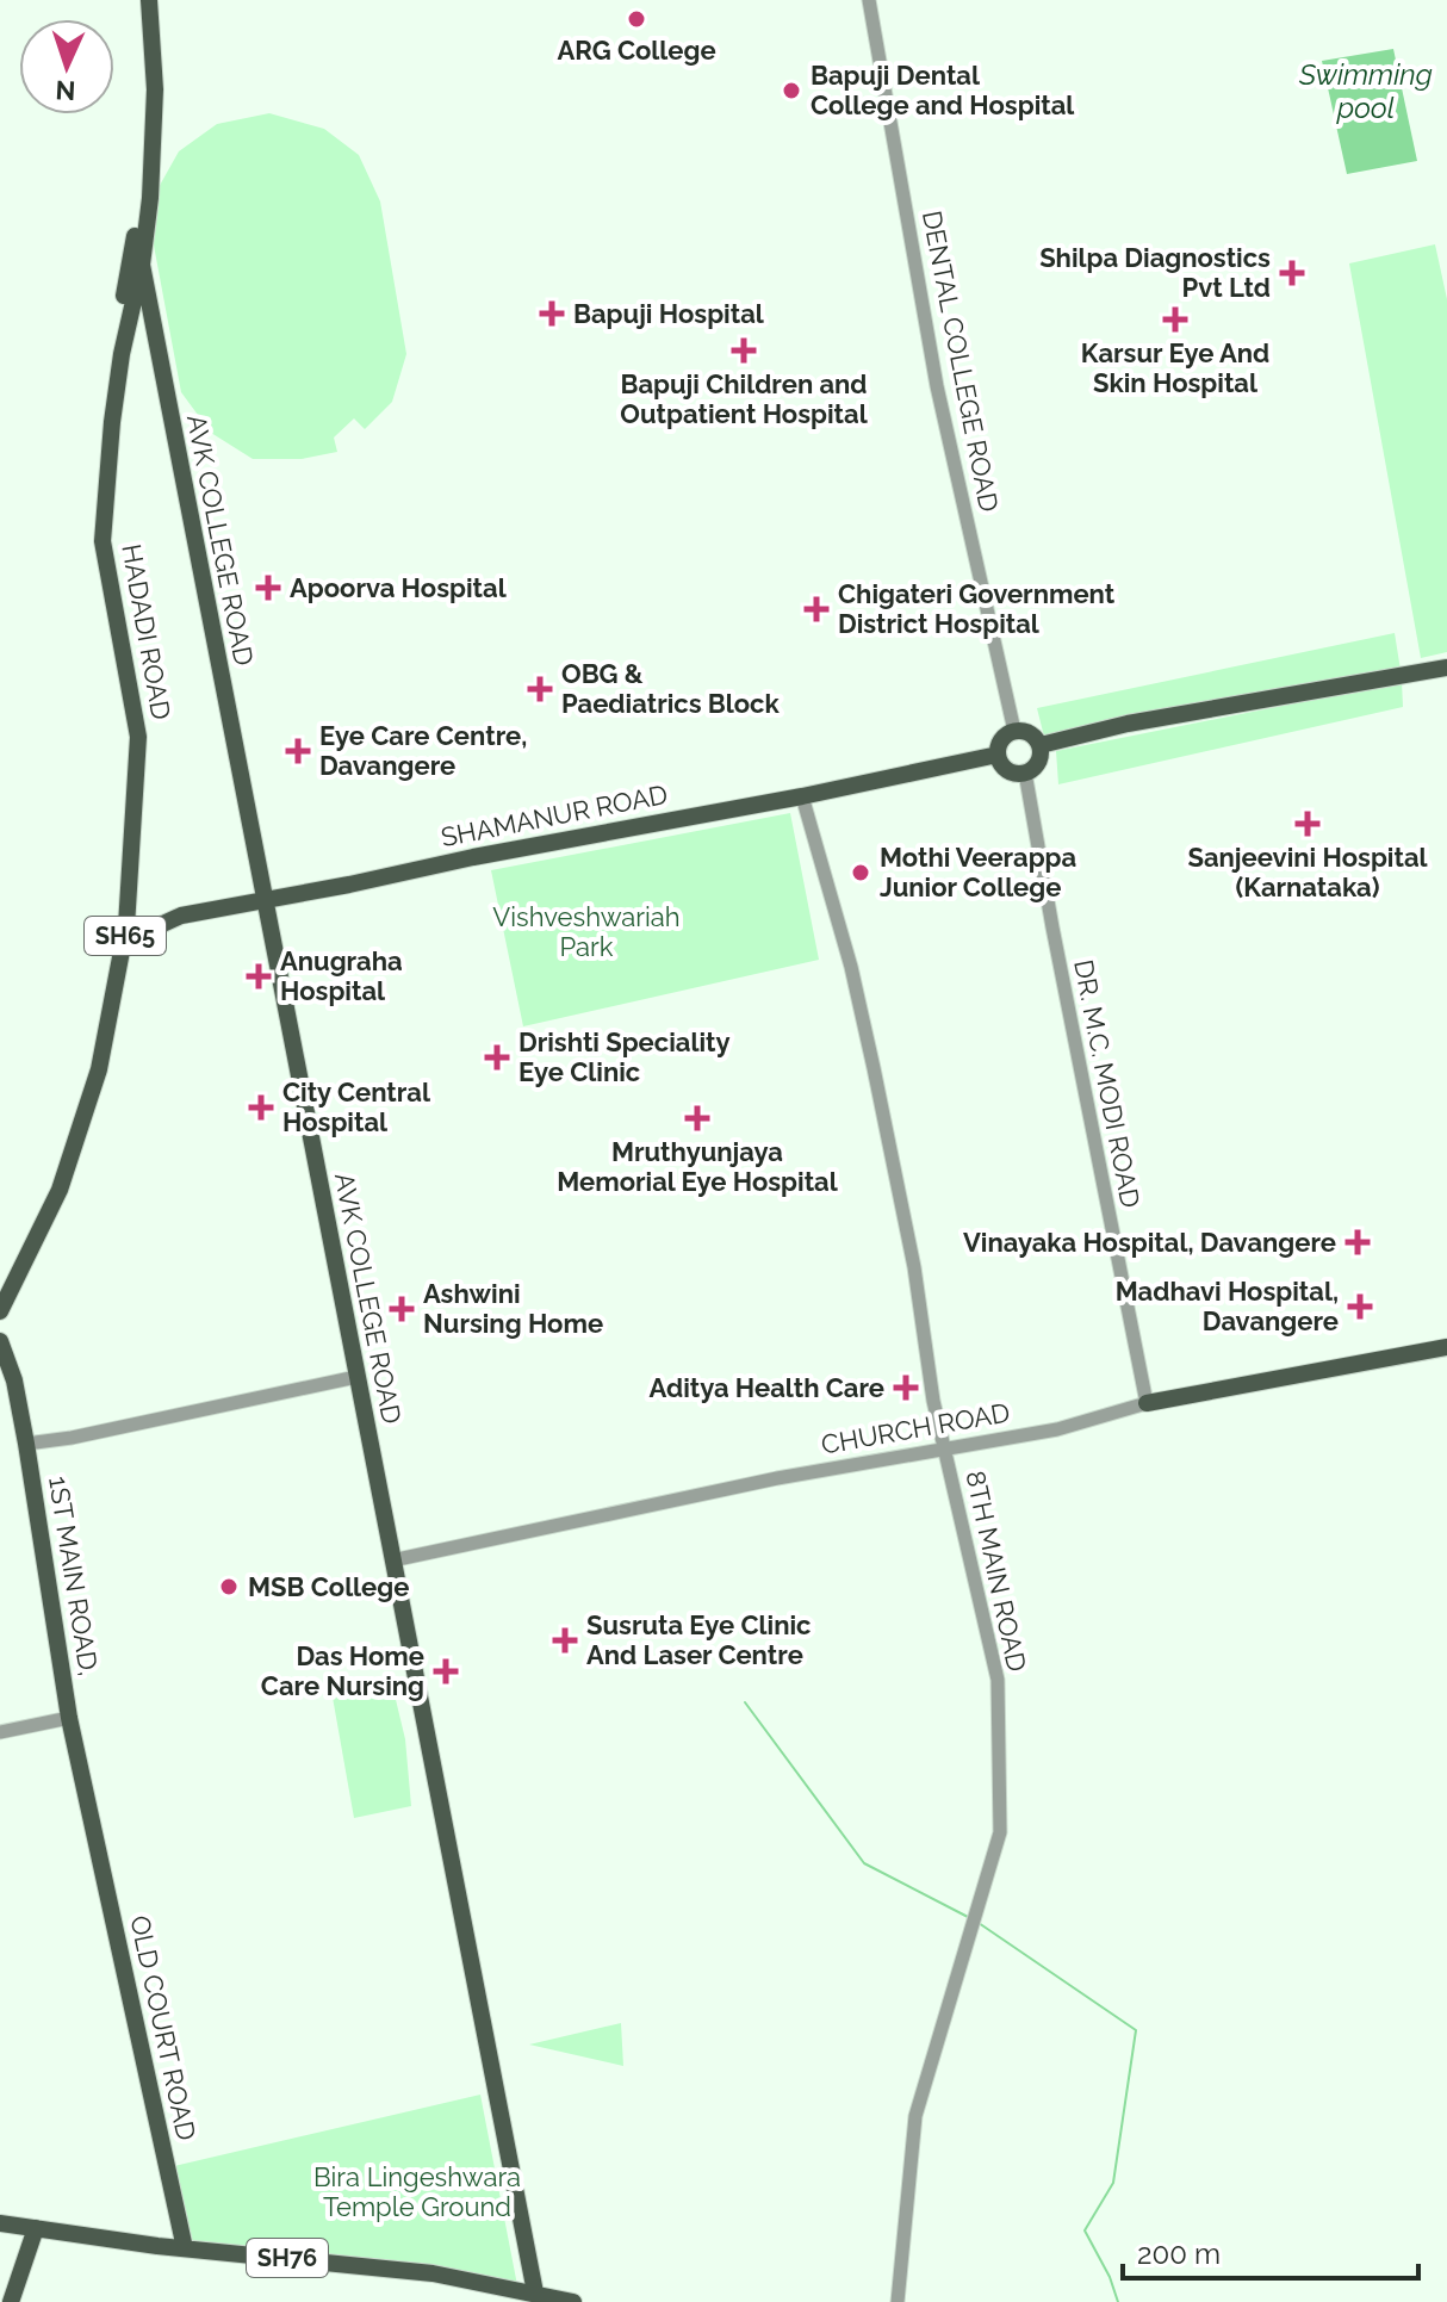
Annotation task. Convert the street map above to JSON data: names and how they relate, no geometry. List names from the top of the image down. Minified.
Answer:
{"streets":{"main road":["AVK COLLEGE ROAD","HADADI ROAD","SHAMANUR ROAD","SH65","CHURCH ROAD","1ST MAIN ROAD,","OLD COURT ROAD","SH76"],"street":["DENTAL COLLEGE ROAD","DR. M.C. MODI ROAD","8TH MAIN ROAD"]},"crossings":[["DENTAL COLLEGE ROAD","SHAMANUR ROAD"],["DENTAL COLLEGE ROAD","DR. M.C. MODI ROAD"],["AVK COLLEGE ROAD","HADADI ROAD"],["AVK COLLEGE ROAD","SHAMANUR ROAD"],["AVK COLLEGE ROAD","CHURCH ROAD"],["AVK COLLEGE ROAD","SH76"],["HADADI ROAD","SHAMANUR ROAD"],["SHAMANUR ROAD","DR. M.C. MODI ROAD"],["SHAMANUR ROAD","8TH MAIN ROAD"],["DR. M.C. MODI ROAD","CHURCH ROAD"],["CHURCH ROAD","8TH MAIN ROAD"],["1ST MAIN ROAD,","OLD COURT ROAD"],["OLD COURT ROAD","SH76"]],"water":["Swimming pool"],"parks":["Vishveshwariah Park","Bira Lingeshwara Temple Ground"],"places":{"other":["ARG College","Bapuji Dental College and Hospital","Mothi Veerappa Junior College","MSB College"],"health":["Shilpa Diagnostics Pvt Ltd","Bapuji Hospital","Karsur Eye And Skin Hospital","Bapuji Children and Outpatient Hospital","Apoorva Hospital","Chigateri Government District Hospital","OBG & Paediatrics Block","Eye Care Centre, Davangere","Sanjeevini Hospital (Karnataka)","Anugraha Hospital","Drishti Speciality Eye Clinic","City Central Hospital","Mruthyunjaya Memorial Eye Hospital","Vinayaka Hospital, Davangere","Madhavi Hospital, Davangere","Ashwini Nursing Home","Aditya Health Care","Susruta Eye Clinic And Laser Centre","Das Home Care Nursing"]},"scale_bar":"200 m","north":"bottom"}
